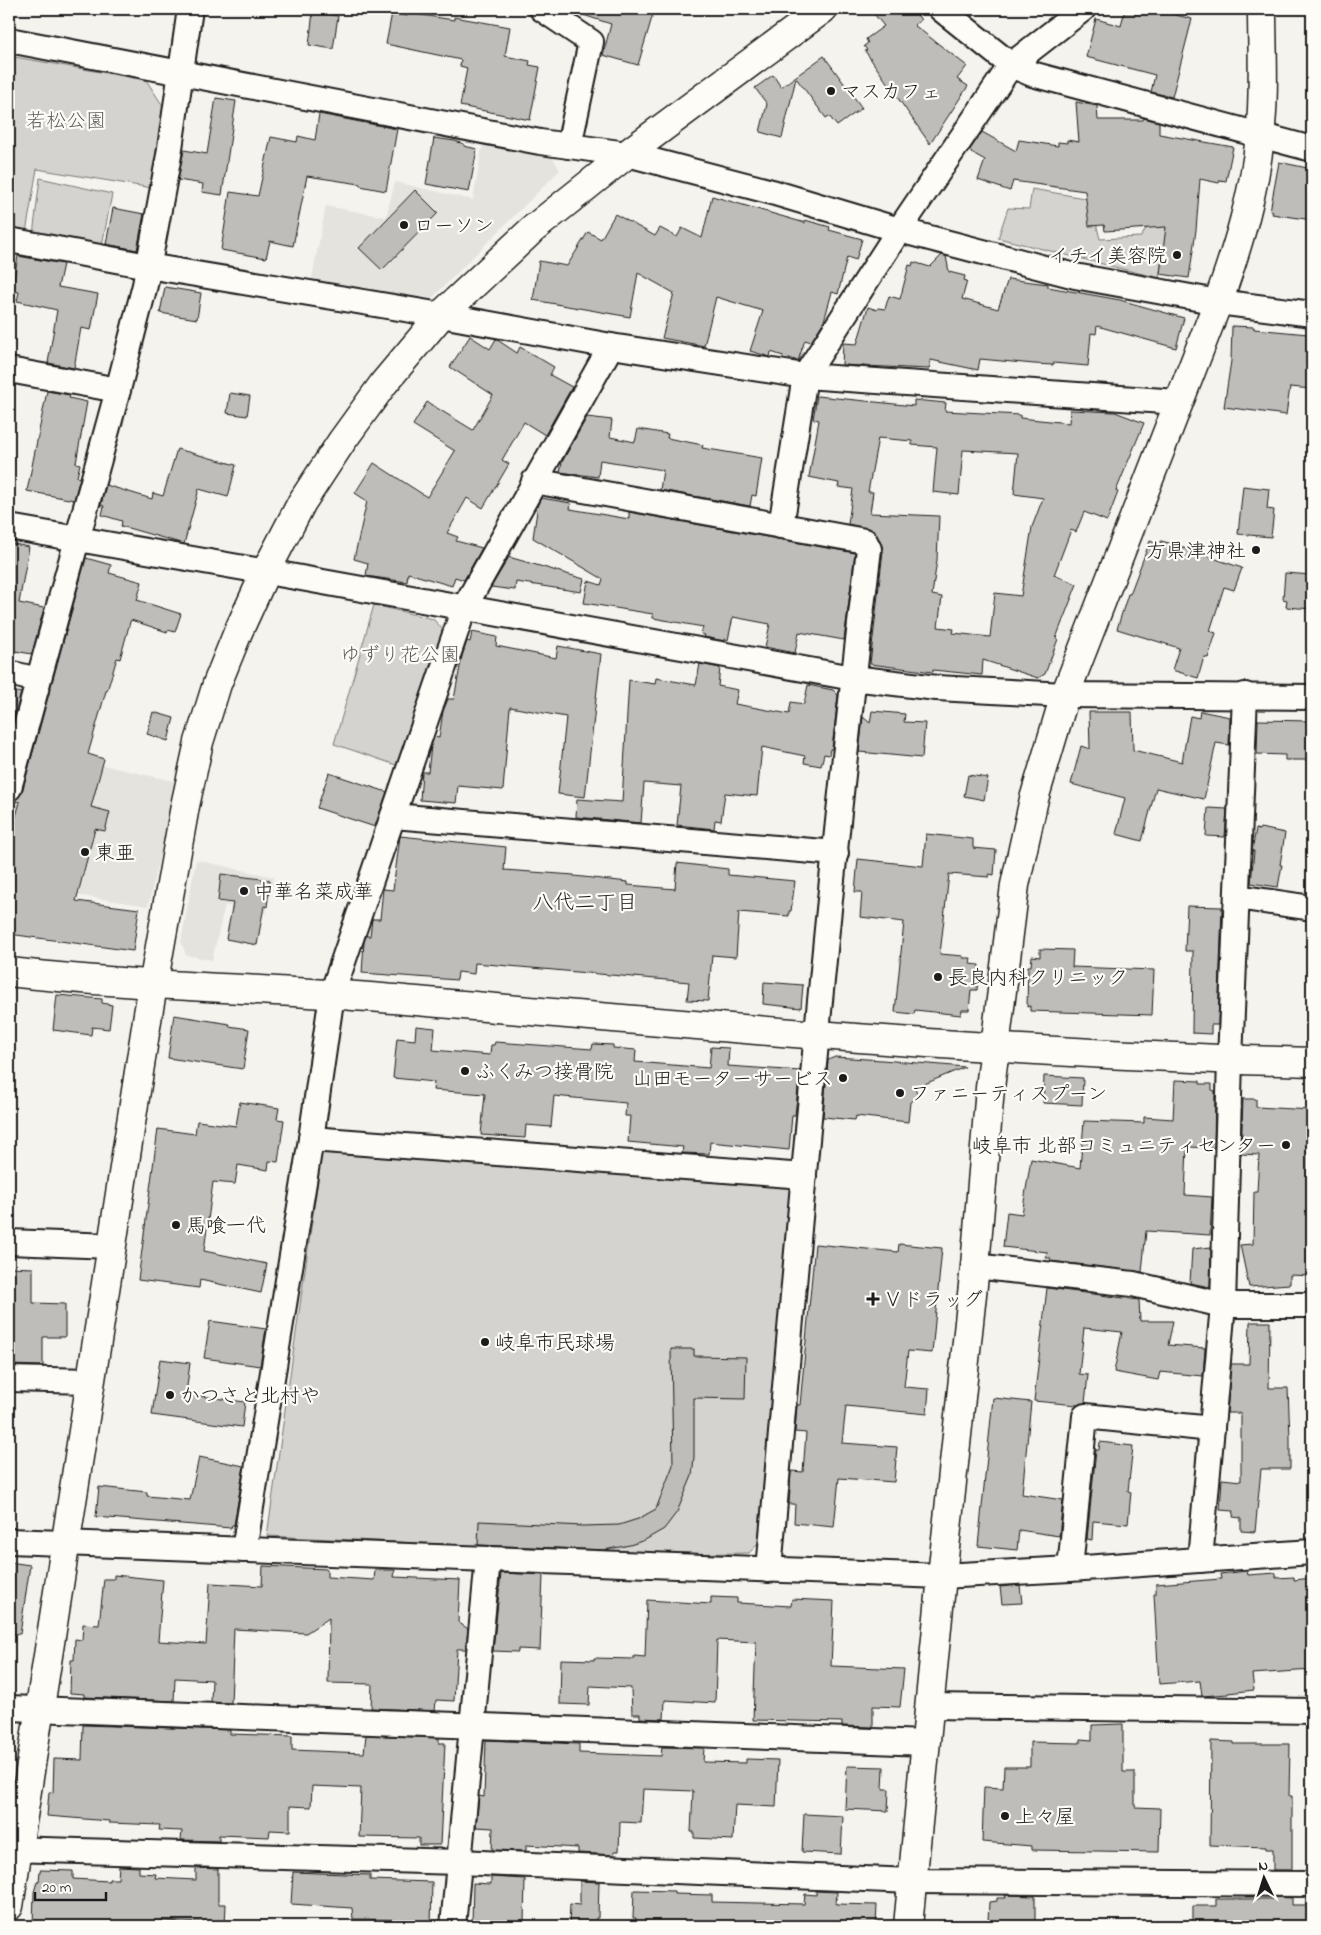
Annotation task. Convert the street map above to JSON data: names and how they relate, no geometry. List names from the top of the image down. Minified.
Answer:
{"districts":["八代二丁目"],"parks":["若松公園","ゆずり花公園"],"places":{"other":["マスカフェ","ローソン","イチイ美容院","方県津神社","東亜","中華名菜成華","長良内科クリニック","ふくみつ接骨院","山田モーターサービス","ファニーティスプーン","岐阜市 北部コミュニティセンター","馬喰一代","岐阜市民球場","かつさと北村や","上々屋"],"health":["Ｖドラッグ"]},"scale_bar":"20 m","north":"top"}
